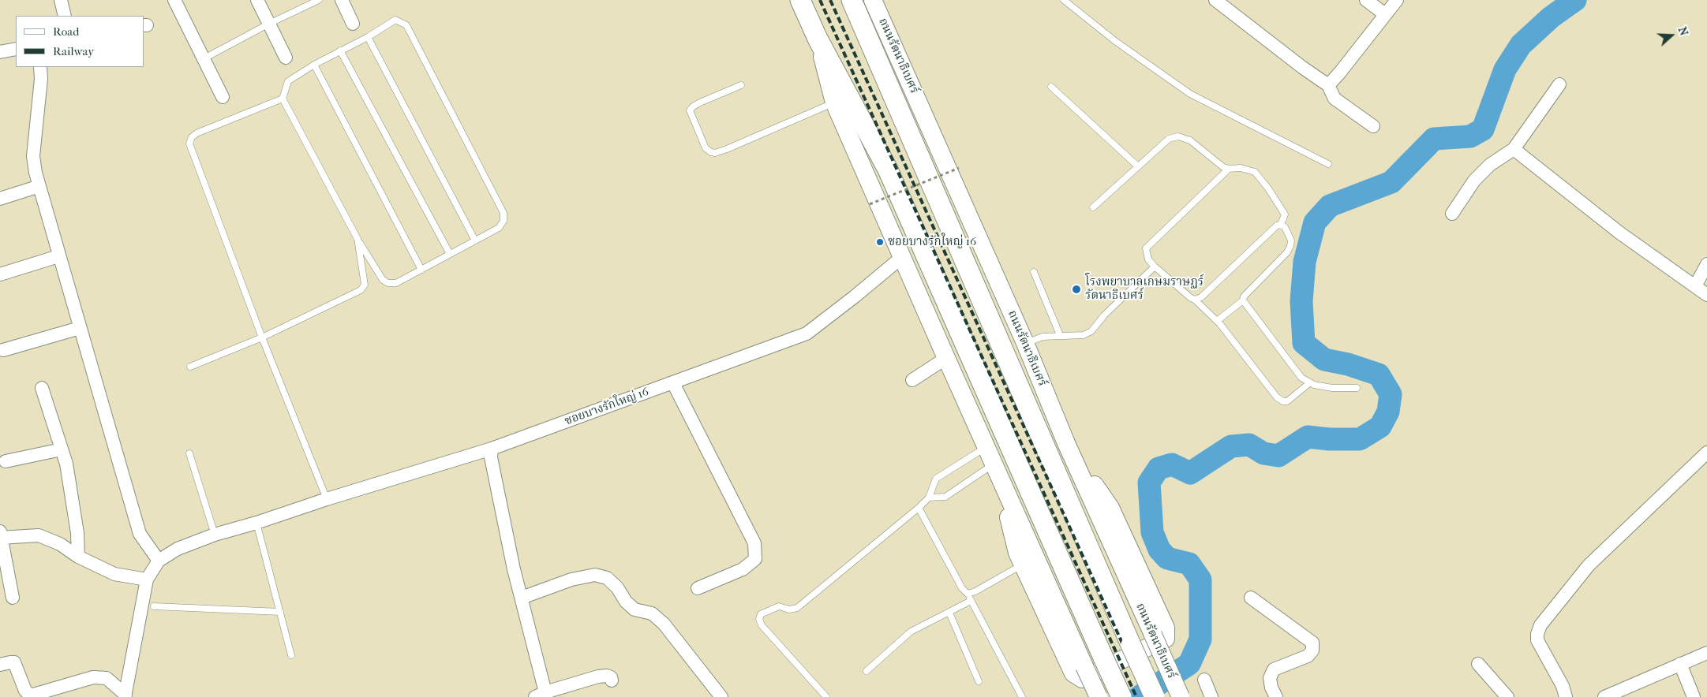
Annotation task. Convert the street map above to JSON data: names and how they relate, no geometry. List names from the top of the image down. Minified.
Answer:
{"streets":{"main road":["ถนนรัตนาธิเบศร์"],"street":["ซอยบางรักใหญ่ 16"]},"places":["ซอยบางรักใหญ่ 16","โรงพยาบาลเกษมราษฏร์ รัตนาธิเบศร์"],"legend":["Road","Railway"],"north":"right"}
